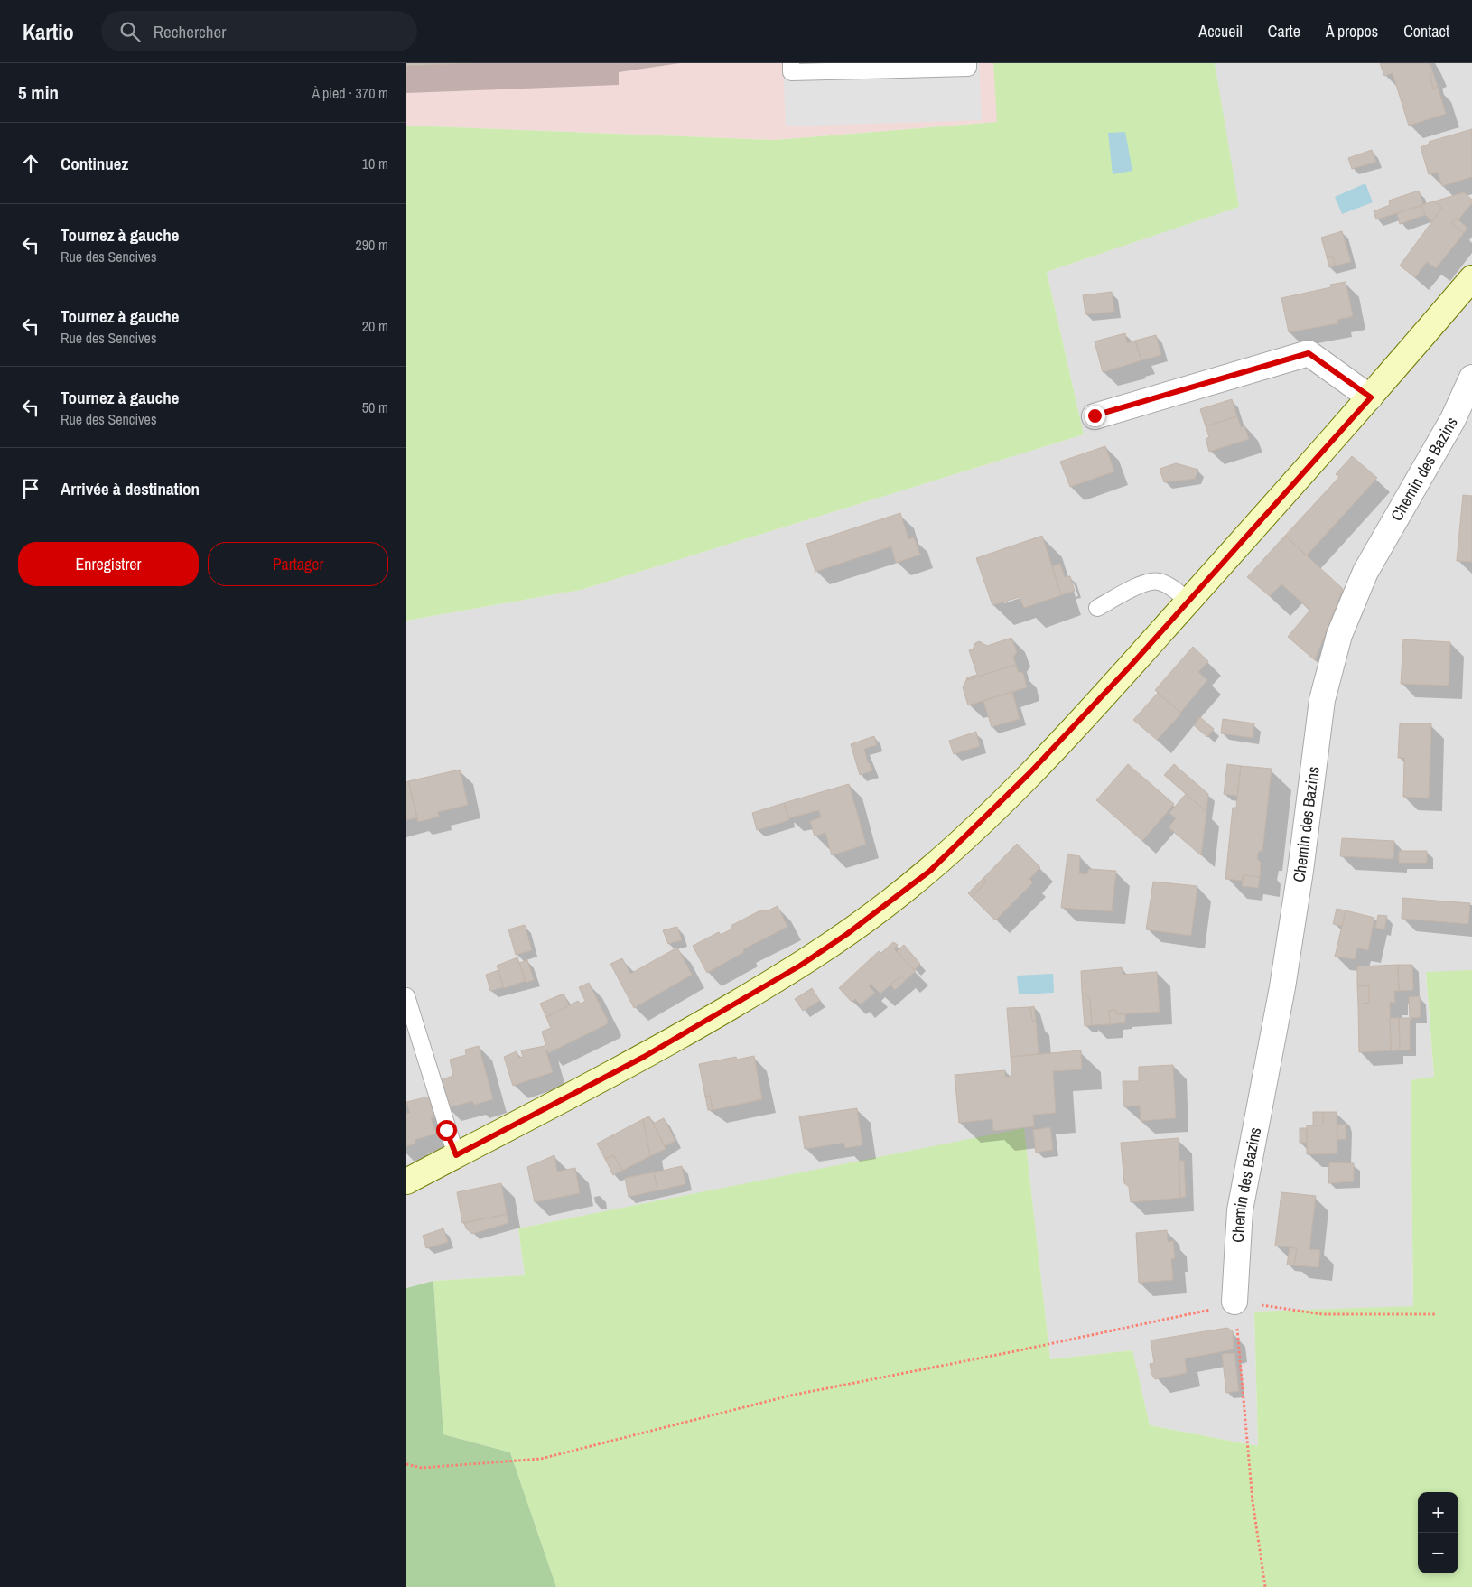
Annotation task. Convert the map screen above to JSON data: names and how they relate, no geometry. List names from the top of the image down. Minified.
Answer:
{"streets":{"street":["Chemin des Bazins"]},"page":{"header":"Kartio","search":"Rechercher","nav":["Accueil","Carte","À propos","Contact"],"heading":["5 min","À pied · 370 m"],"list":[["Continuez","10 m"],["Tournez à gauche","Rue des Sencives","290 m"],["Tournez à gauche","Rue des Sencives","20 m"],["Tournez à gauche","Rue des Sencives","50 m"],"Arrivée à destination"],"buttons":["Enregistrer","Partager"],"map_buttons":["+","−"]}}
